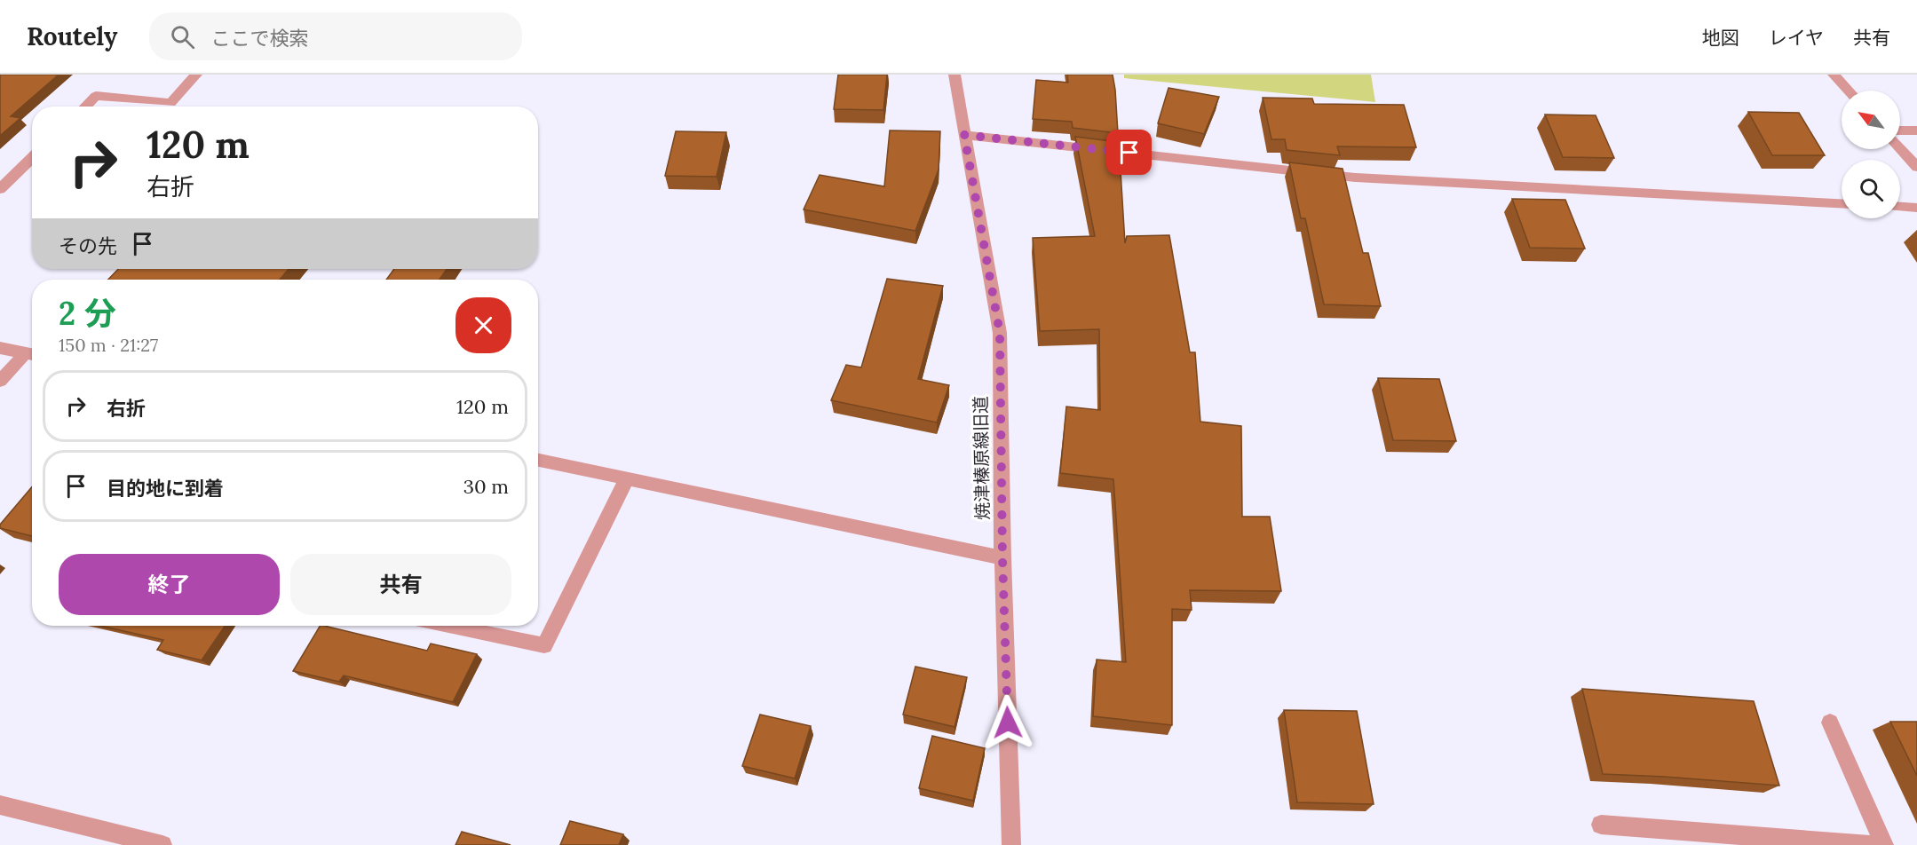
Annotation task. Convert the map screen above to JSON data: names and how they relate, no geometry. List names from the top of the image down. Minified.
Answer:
{"streets":{"street":["焼津榛原線旧道"]},"north":"top left","page":{"header":"Routely","search":"ここで検索","nav":["地図","レイヤ","共有"],"turn":["120 m","右折"],"then":"その先","heading":["2 分","150 m · 21:27"],"list":[{"name":"右折","value":"120 m"},{"name":"目的地に到着","value":"30 m"}],"buttons":["終了","共有"]}}
